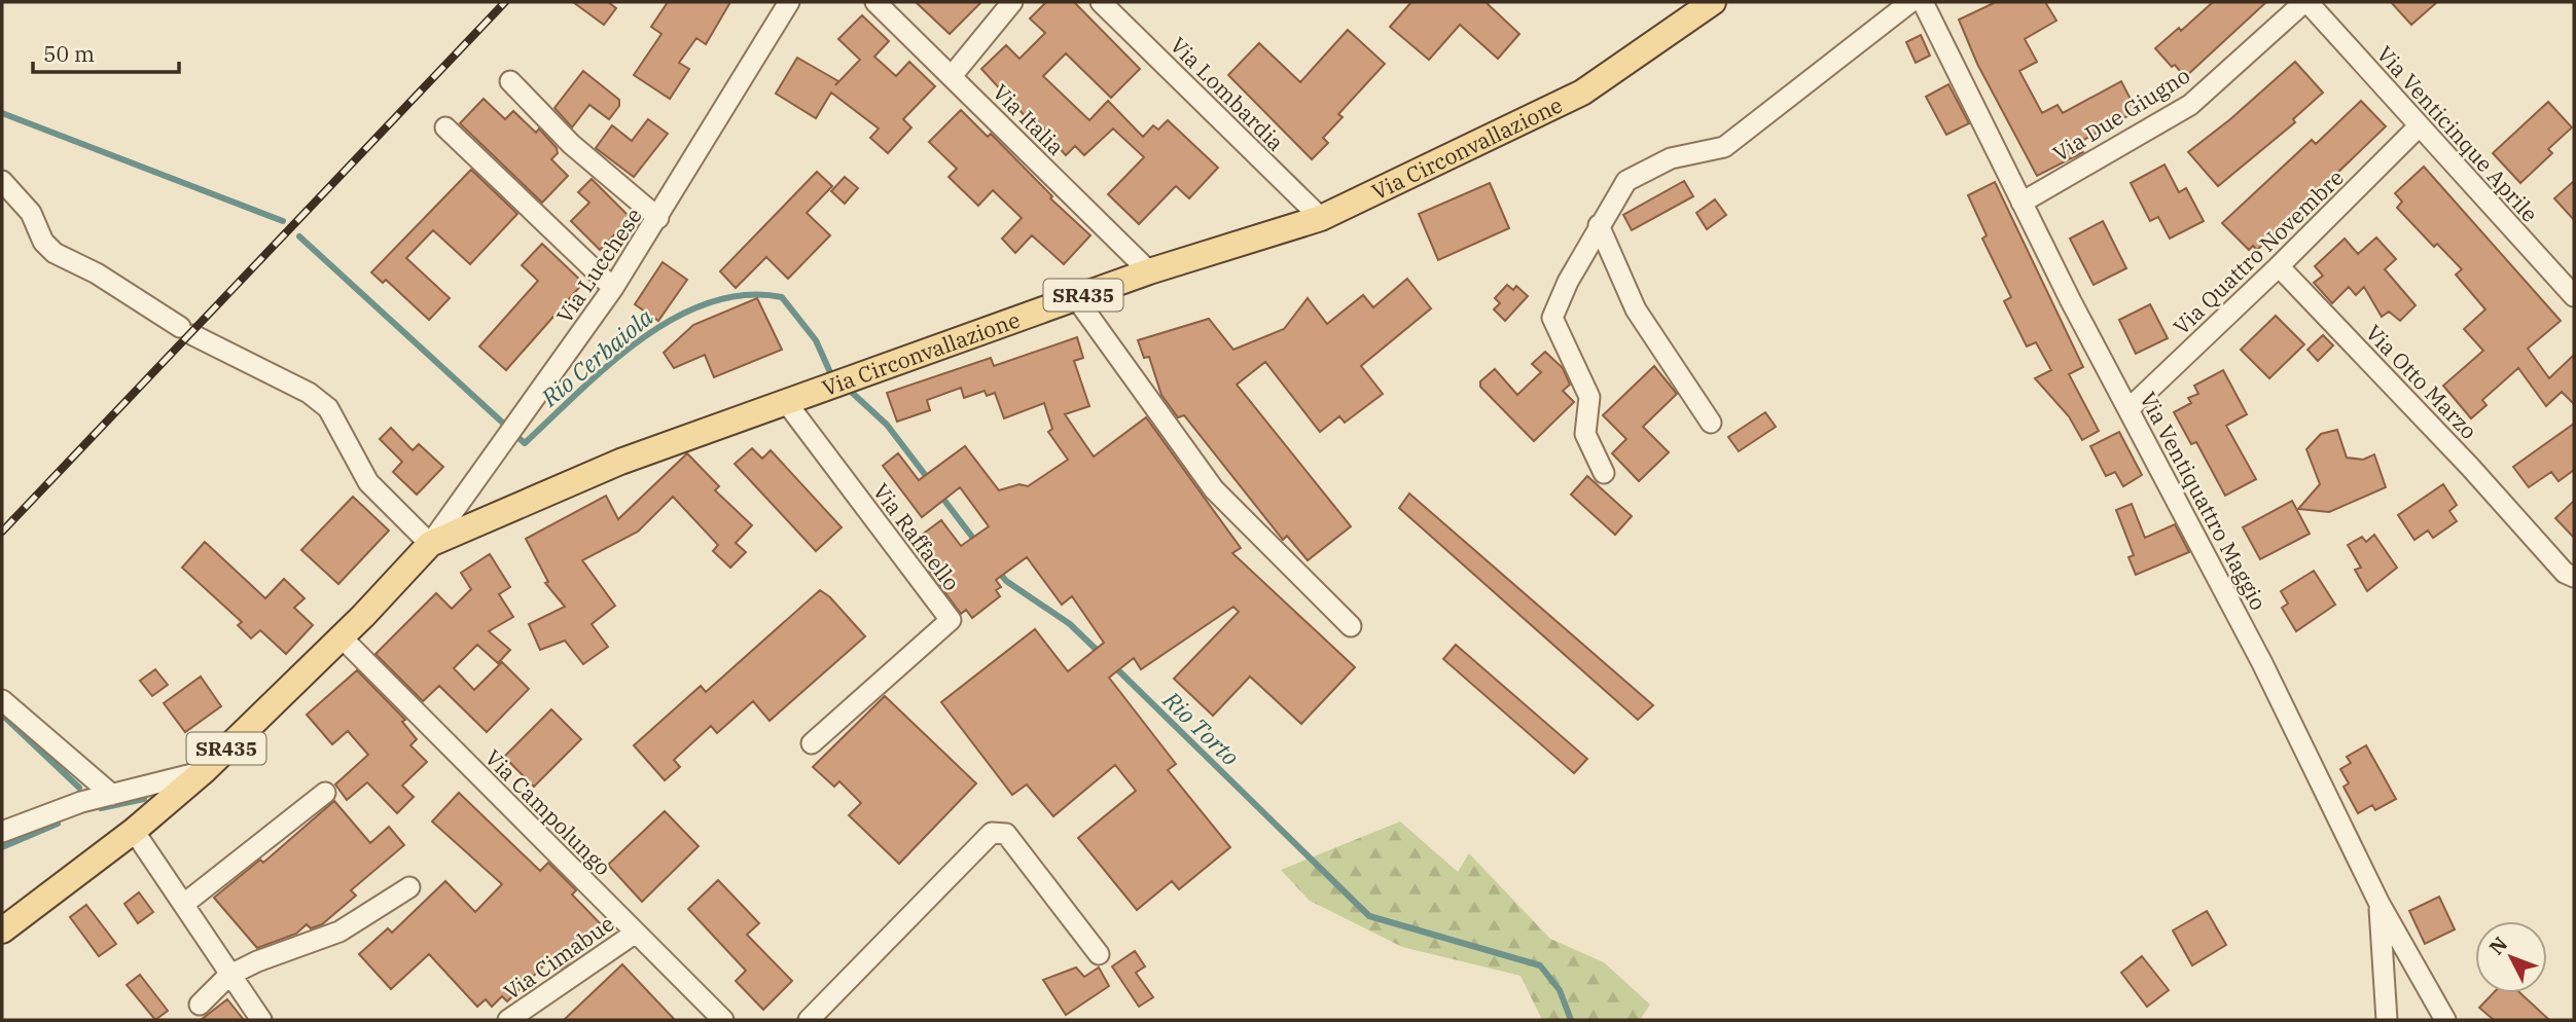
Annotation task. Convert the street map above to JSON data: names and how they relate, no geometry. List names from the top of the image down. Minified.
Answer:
{"streets":{"main road":["Via Circonvallazione","SR435"],"street":["Via Lombardia","Via Due Giugno","Via Italia","Via Venticinque Aprile","Via Quattro Novembre","Via Lucchese","Via Otto Marzo","Via Ventiquattro Maggio","Via Raffaello","Via Campolungo","Via Cimabue"]},"crossings":[["Via Lombardia","Via Circonvallazione"],["Via Due Giugno","Via Venticinque Aprile"],["Via Due Giugno","Via Ventiquattro Maggio"],["Via Italia","Via Circonvallazione"],["Via Venticinque Aprile","Via Quattro Novembre"],["Via Circonvallazione","Via Lucchese"],["Via Circonvallazione","SR435"],["Via Circonvallazione","Via Raffaello"],["Via Quattro Novembre","Via Otto Marzo"],["Via Quattro Novembre","Via Ventiquattro Maggio"],["Via Lucchese","SR435"],["SR435","Via Campolungo"],["Via Campolungo","Via Cimabue"]],"water":["Rio Cerbaiola","Rio Torto"],"scale_bar":"50 m","north":"top left"}
